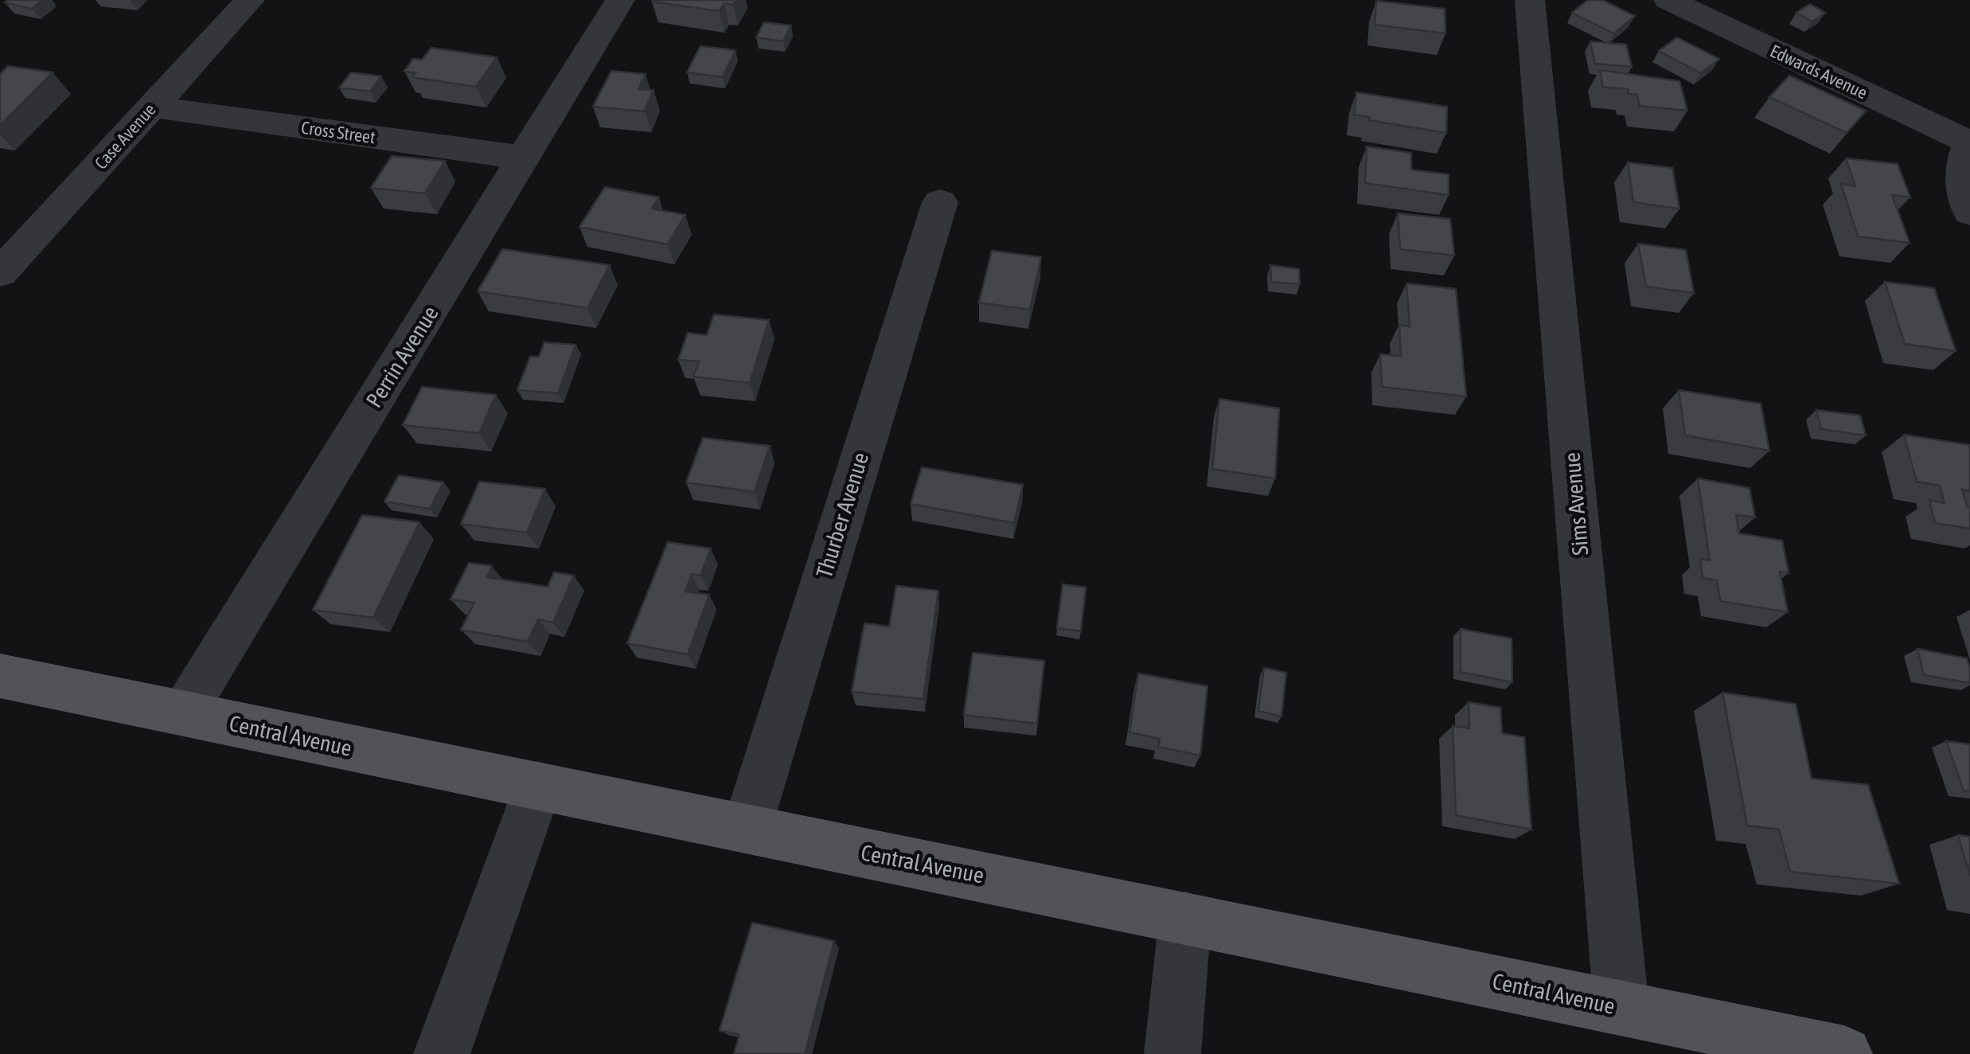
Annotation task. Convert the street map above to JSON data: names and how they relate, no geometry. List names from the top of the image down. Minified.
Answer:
{"streets":{"main road":["Central Avenue"],"street":["Edwards Avenue","Cross Street","Case Avenue","Perrin Avenue","Sims Avenue","Thurber Avenue"]},"crossings":[["Cross Street","Case Avenue"],["Cross Street","Perrin Avenue"],["Perrin Avenue","Central Avenue"],["Sims Avenue","Central Avenue"],["Thurber Avenue","Central Avenue"]]}
